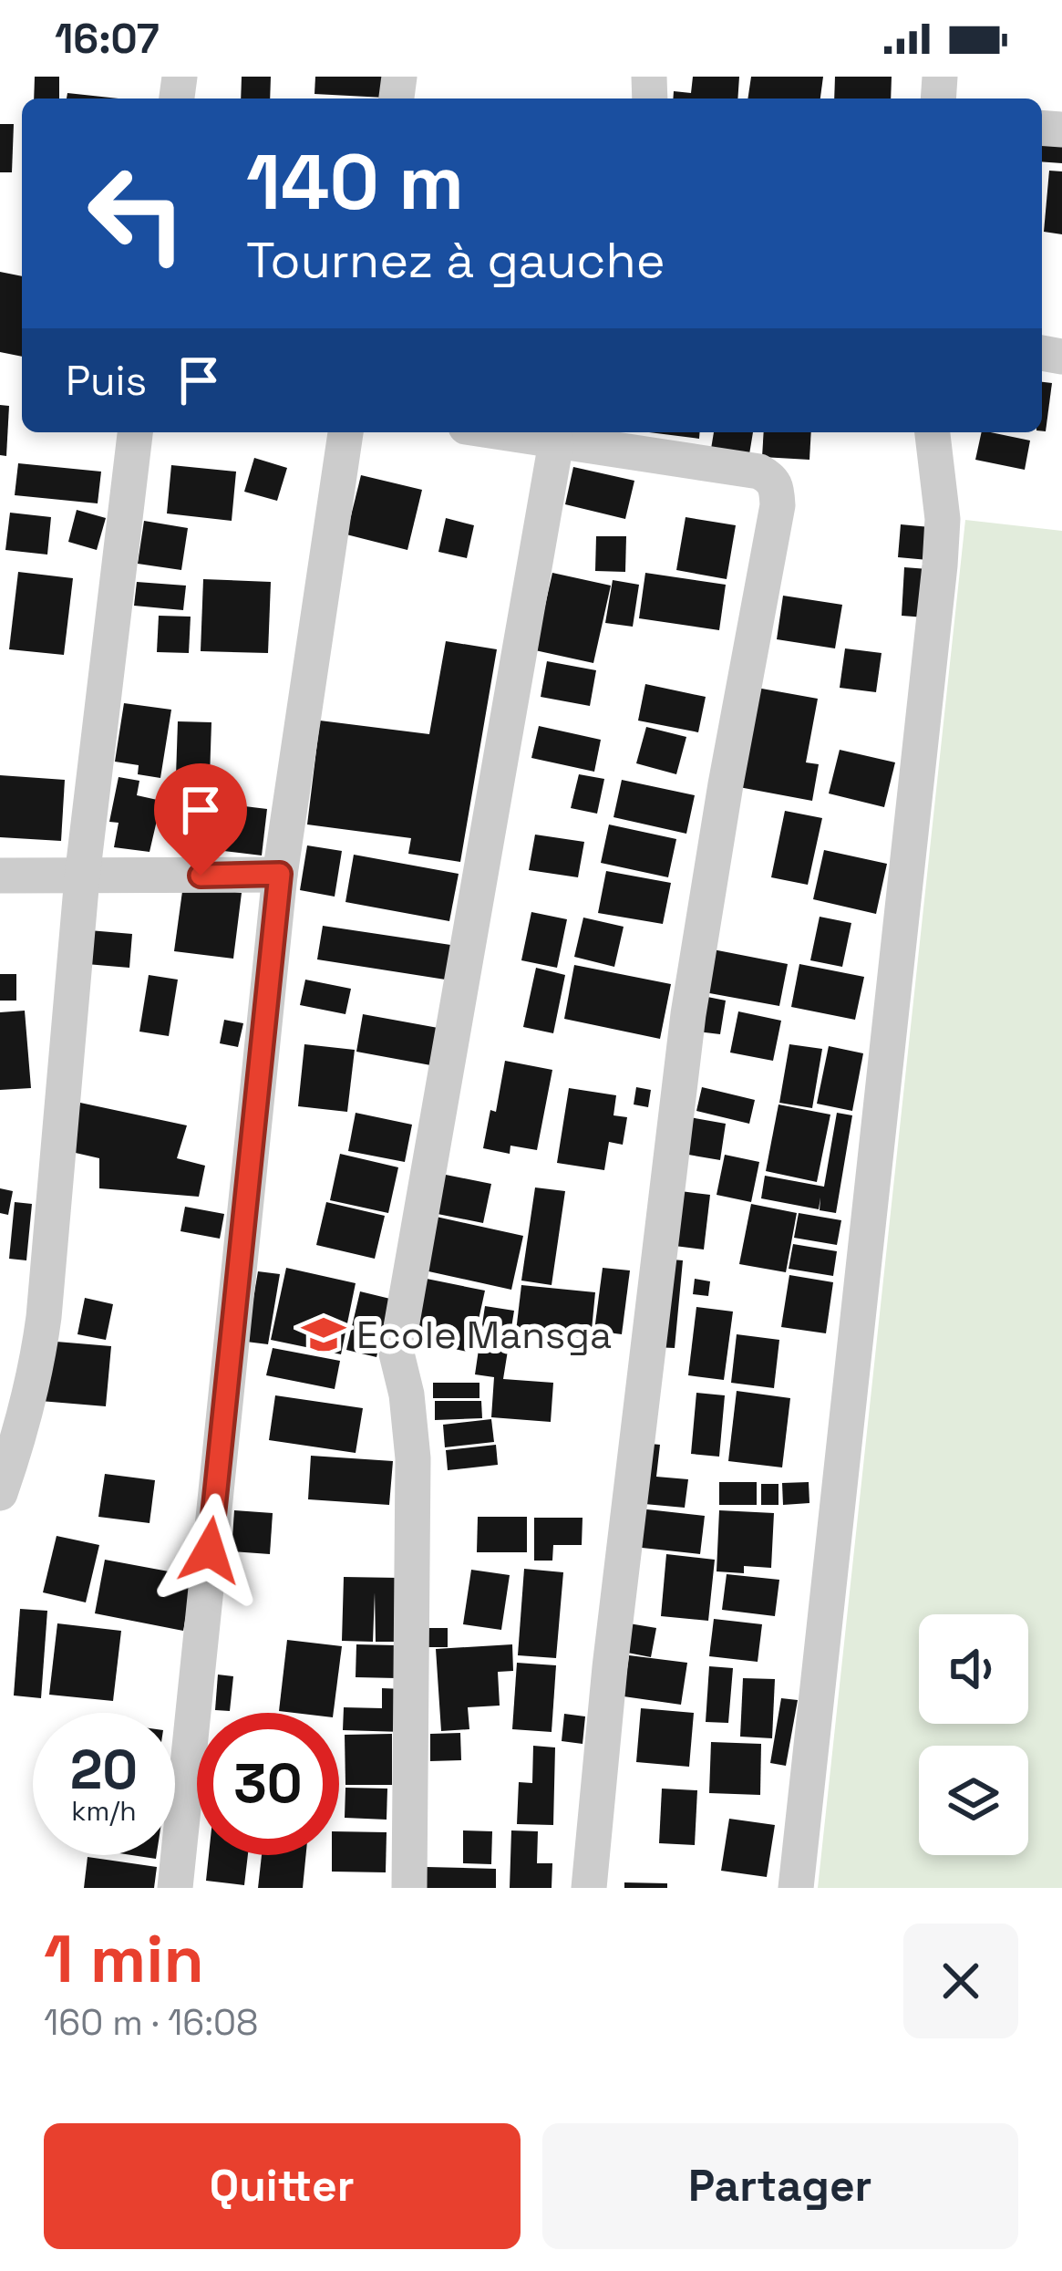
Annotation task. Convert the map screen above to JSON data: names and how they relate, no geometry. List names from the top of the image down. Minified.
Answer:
{"places":{"school or university":["Ecole Mansga"]},"page":{"status":"16:07","turn":["140 m","Tournez à gauche"],"then":"Puis","speed":"20 km/h","limit":"30","heading":["1 min","160 m · 16:08"],"buttons":["Quitter","Partager"]}}
